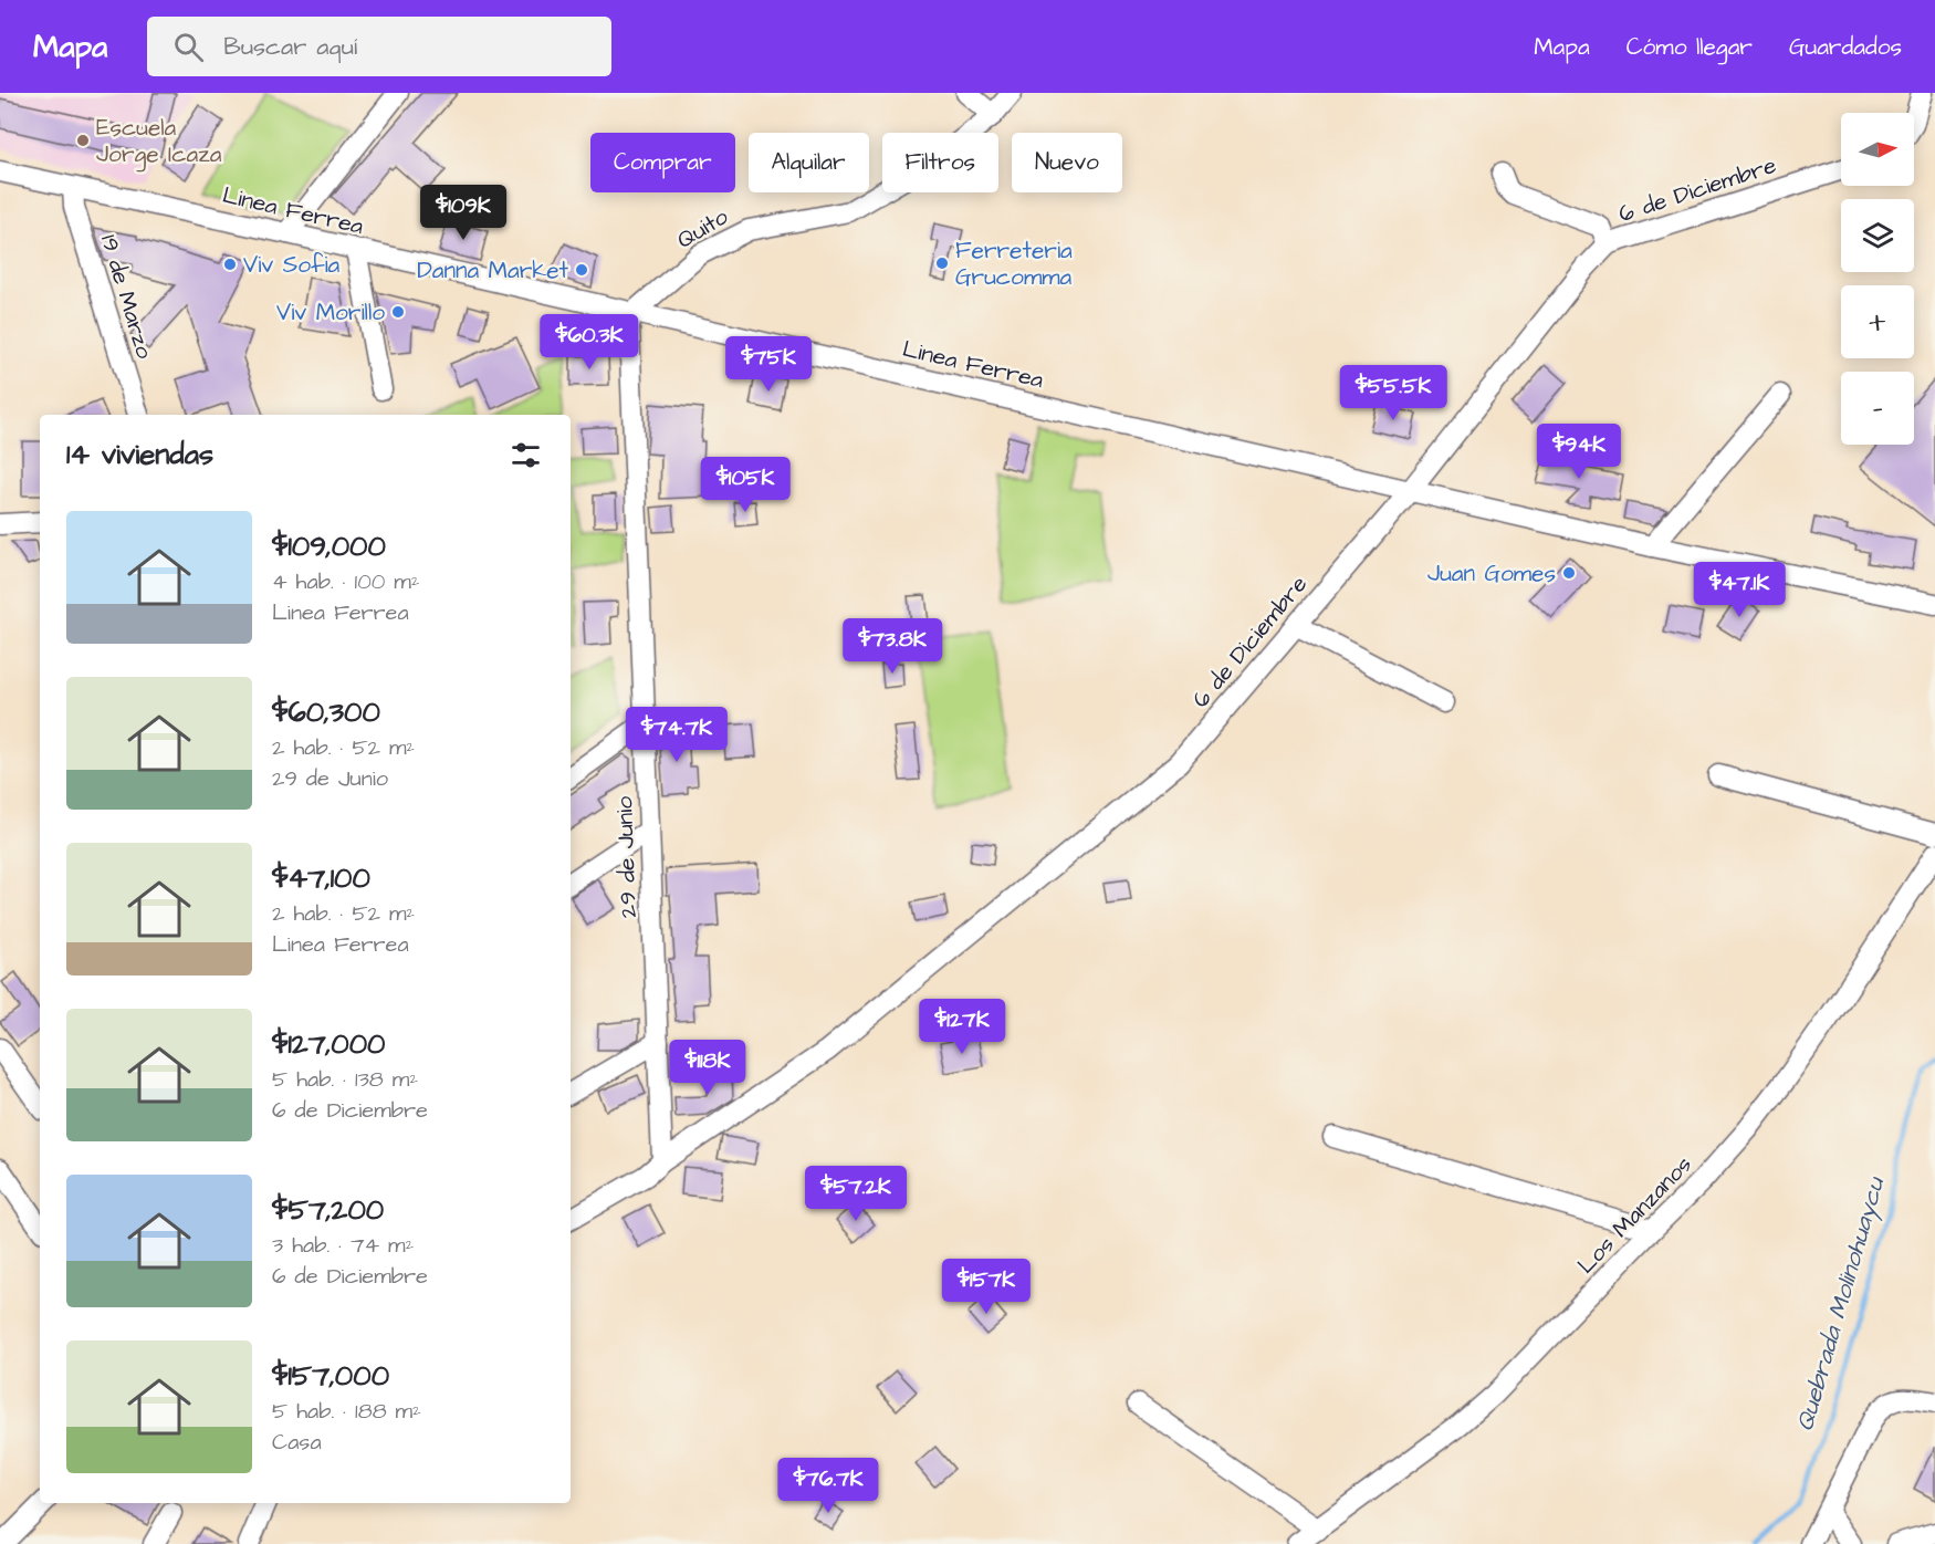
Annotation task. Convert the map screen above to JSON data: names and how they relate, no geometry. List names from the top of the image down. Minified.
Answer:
{"streets":{"street":["6 de Diciembre","Linea Ferrea","Quito","19 de Marzo","29 de Junio","Los Manzanos"]},"crossings":[["6 de Diciembre","Linea Ferrea"],["6 de Diciembre","29 de Junio"],["Linea Ferrea","Quito"],["Linea Ferrea","19 de Marzo"],["Linea Ferrea","29 de Junio"],["Quito","29 de Junio"]],"water":["Quebrada Molinohuaycu"],"places":["Escuela Jorge Icaza","Ferreteria Grucomma","Viv Sofia","Danna Market","Viv Morillo","Juan Gomes"],"north":"right","page":{"header":"Mapa","search":"Buscar aquí","nav":["Mapa","Cómo llegar","Guardados"],"map_buttons":["+","−"],"chip":["Comprar","Alquilar","Filtros","Nuevo"],"price":["$109K","$60.3K","$75K","$55.5K","$94K","$105K","$47.1K","$73.8K","$74.7K","$127K","$118K","$57.2K","$157K","$76.7K"],"heading":"14 viviendas","list":[{"name":"$109,000","note":"4 hab. · 100 m² · Linea Ferrea"},{"name":"$60,300","note":"2 hab. · 52 m² · 29 de Junio"},{"name":"$47,100","note":"2 hab. · 52 m² · Linea Ferrea"},{"name":"$127,000","note":"5 hab. · 138 m² · 6 de Diciembre"},{"name":"$57,200","note":"3 hab. · 74 m² · 6 de Diciembre"},{"name":"$157,000","note":"5 hab. · 188 m² · Casa"}]}}
